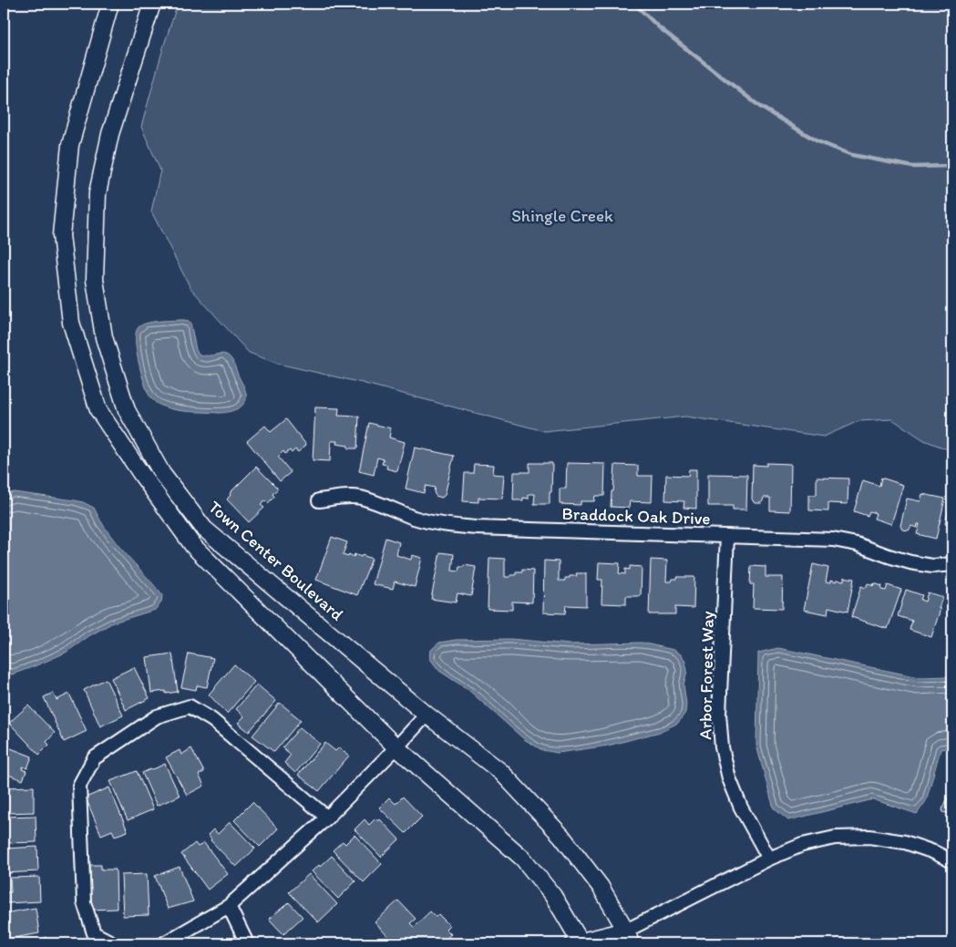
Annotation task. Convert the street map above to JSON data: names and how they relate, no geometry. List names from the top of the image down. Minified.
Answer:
{"streets":{"street":["Braddock Oak Drive","Town Center Boulevard","Arbor Forest Way"]},"crossings":[["Braddock Oak Drive","Arbor Forest Way"]],"parks":["Shingle Creek"]}
